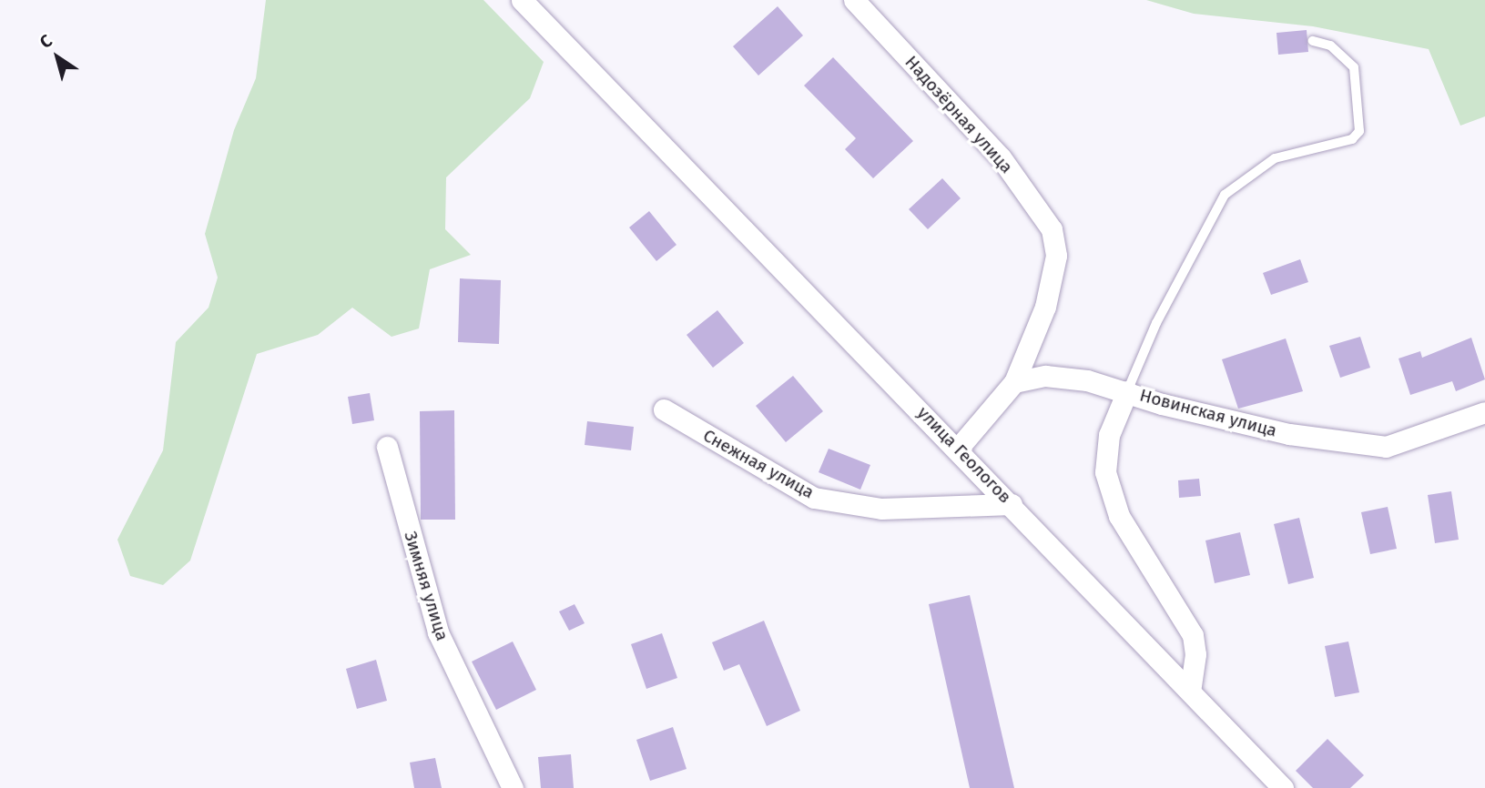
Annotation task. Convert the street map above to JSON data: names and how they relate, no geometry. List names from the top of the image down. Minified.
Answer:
{"streets":{"street":["Надозёрная улица","Новинская улица","улица Геологов","Снежная улица","Зимняя улица"]},"crossings":[["Надозёрная улица","Новинская улица"],["улица Геологов","Снежная улица"]],"north":"top left"}
